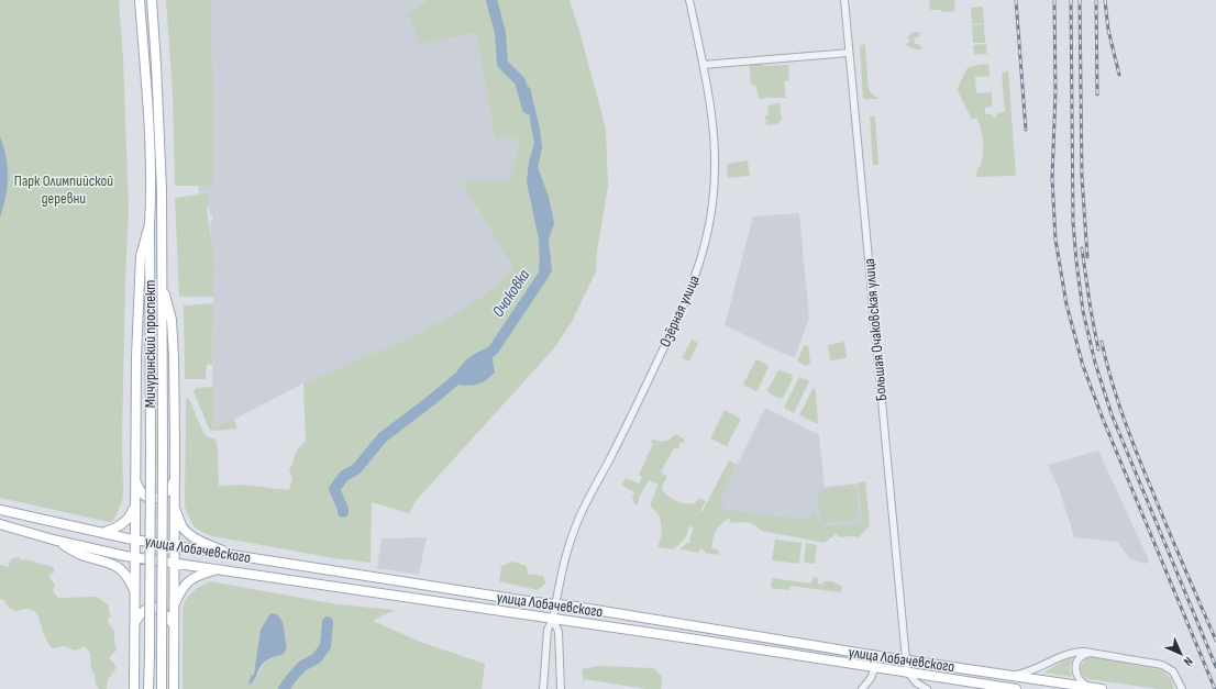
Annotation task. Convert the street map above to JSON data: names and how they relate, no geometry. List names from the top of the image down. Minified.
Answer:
{"streets":{"main road":["Мичуринский проспект","улица Лобачевского"],"street":["Озёрная улица","Большая Очаковская улица"]},"crossings":[["Озёрная улица","улица Лобачевского"],["Большая Очаковская улица","улица Лобачевского"]],"water":["Очаковка"],"parks":["Парк Олимпийской деревни"],"north":"bottom right"}
